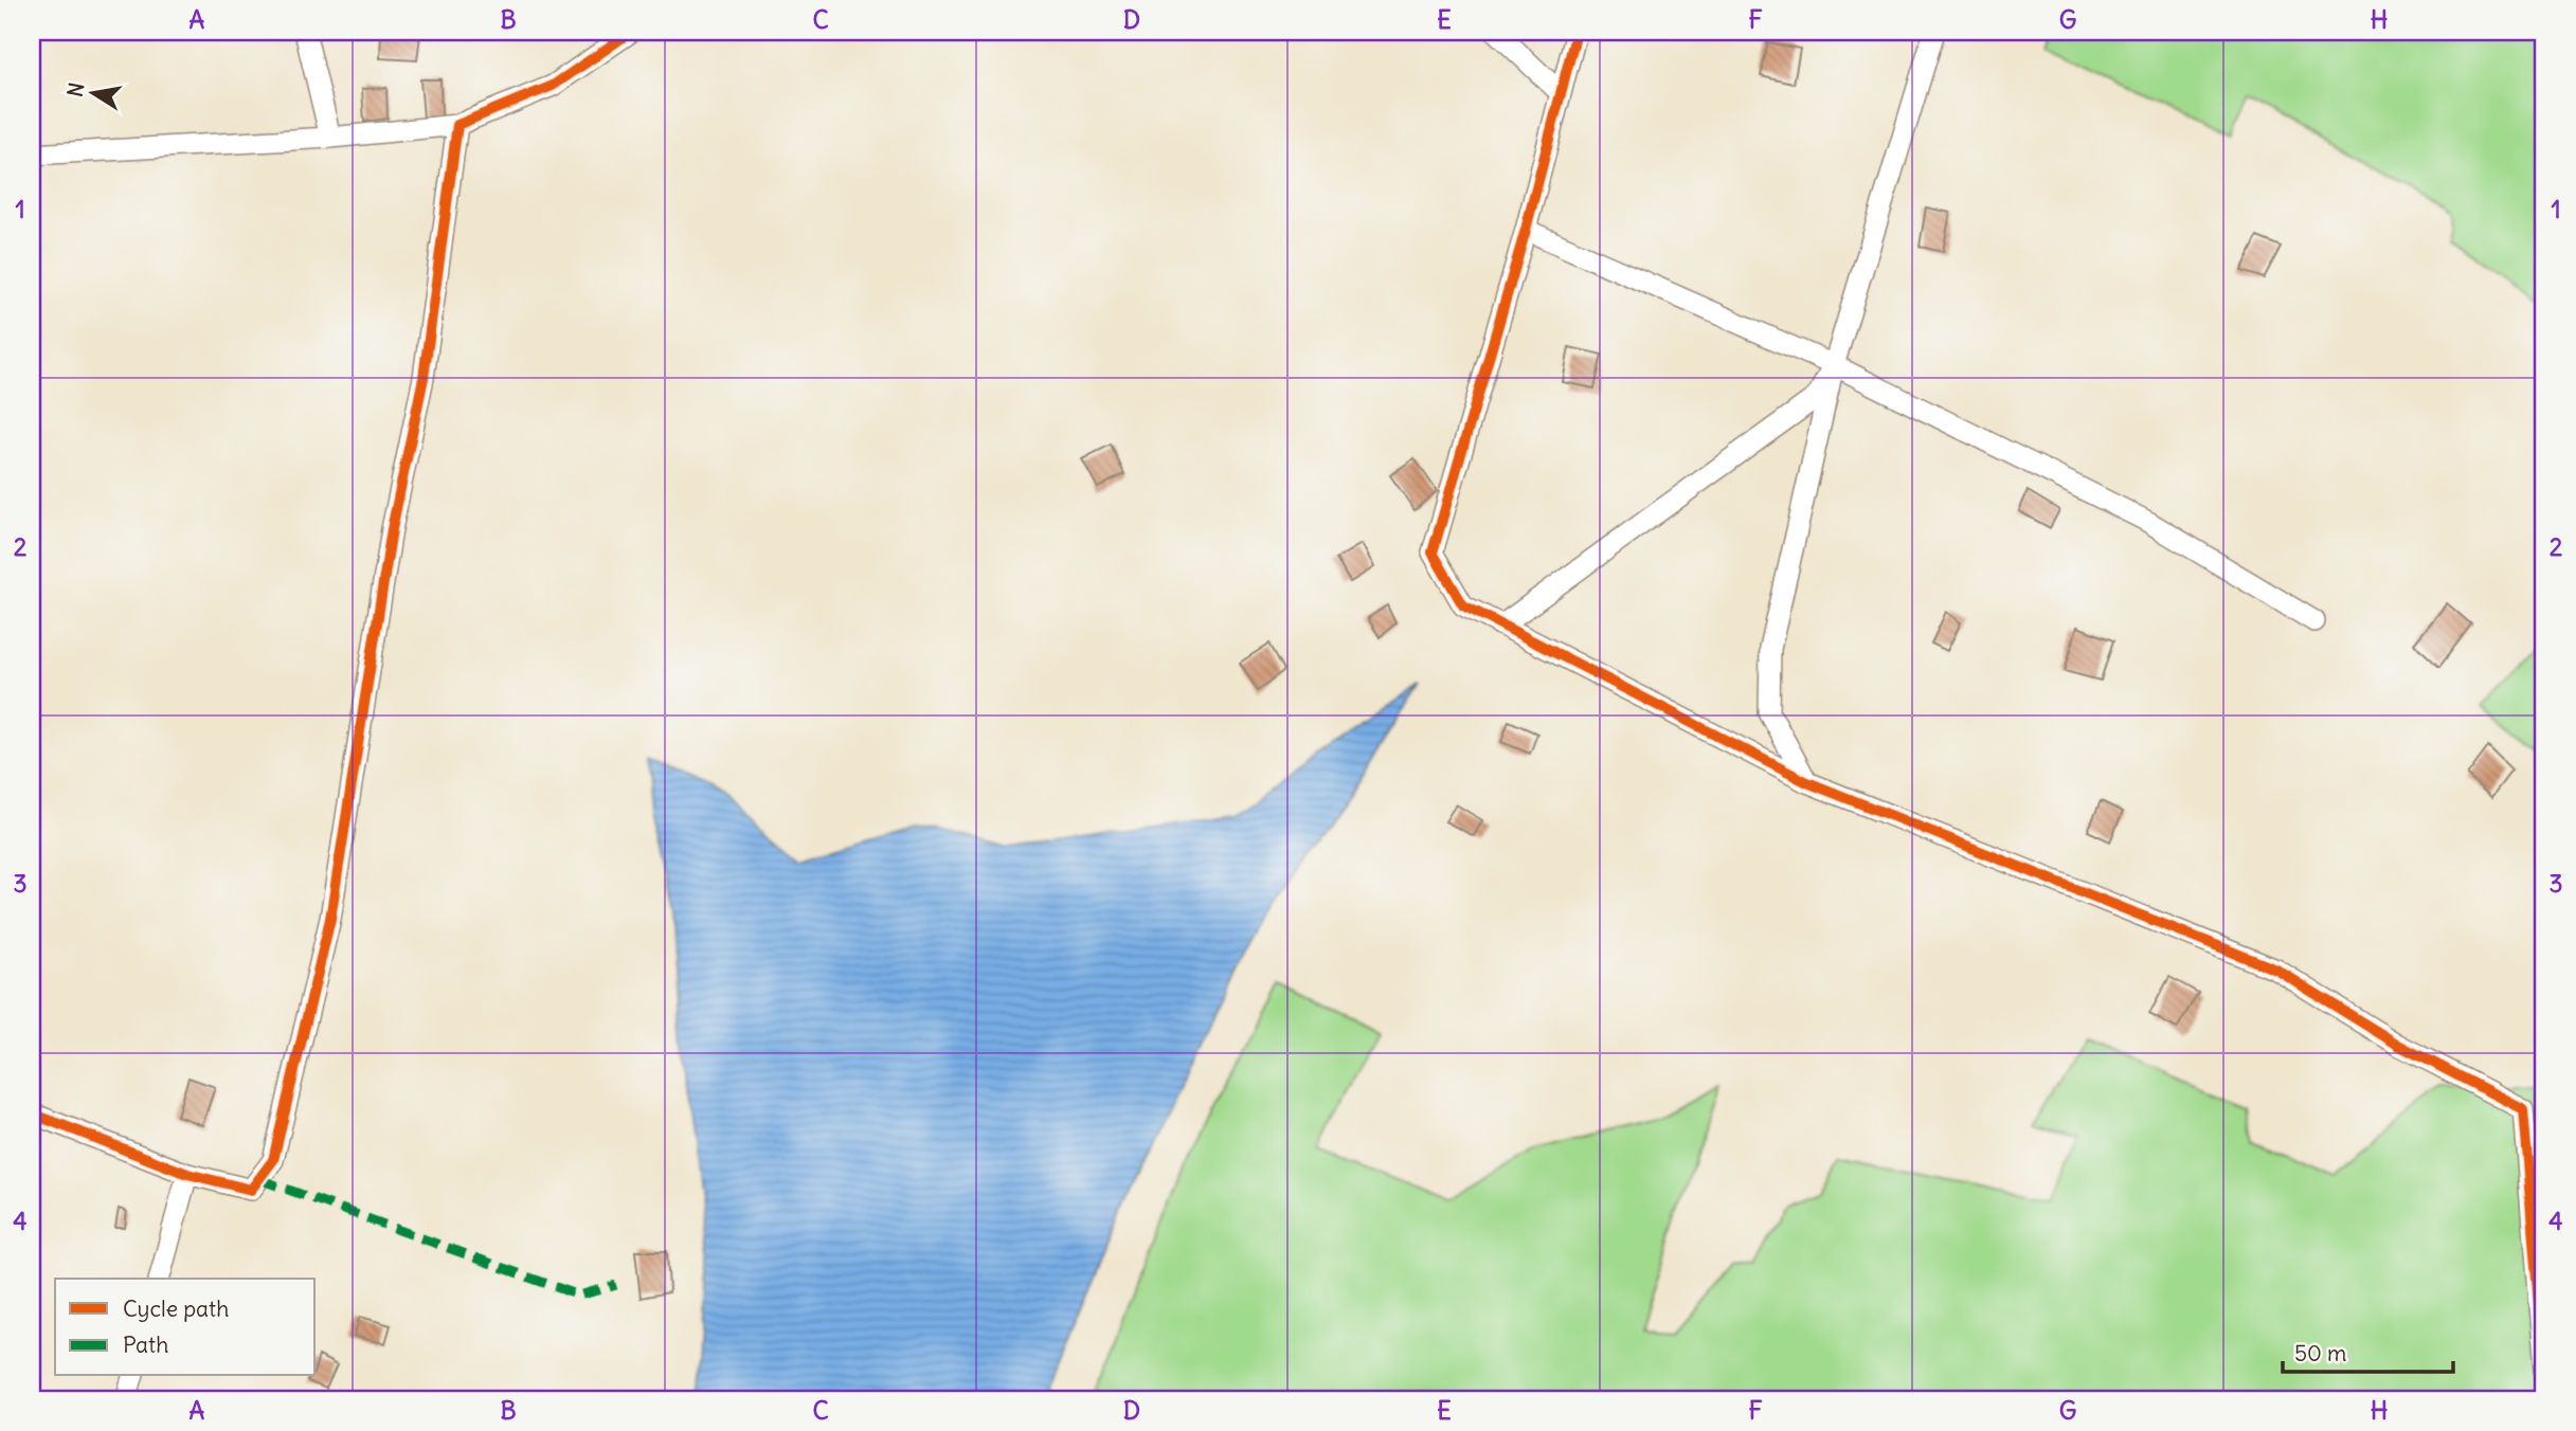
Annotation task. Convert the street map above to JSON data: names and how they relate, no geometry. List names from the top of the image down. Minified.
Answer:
{"legend":["Cycle path","Path"],"scale_bar":"50 m","north":"left","grid":{"columns":["A","B","C","D","E","F","G","H"],"rows":["1","2","3","4"]}}
